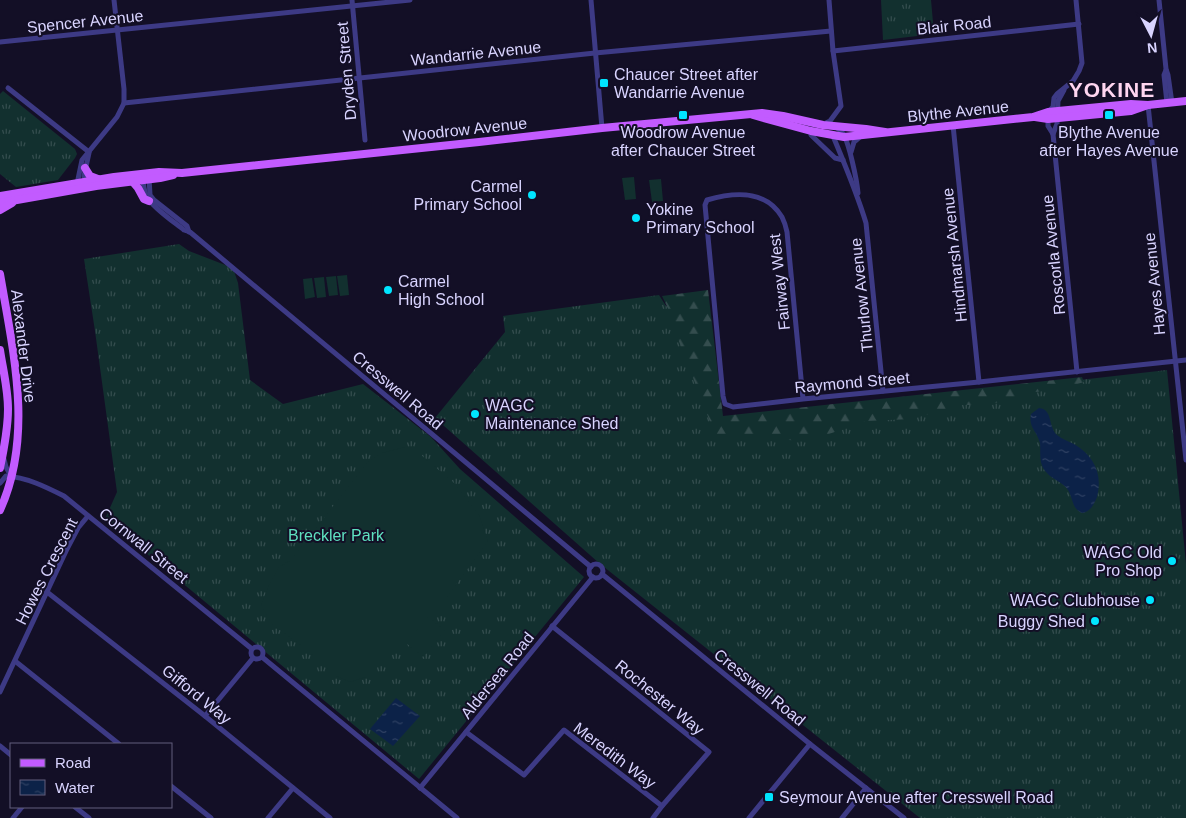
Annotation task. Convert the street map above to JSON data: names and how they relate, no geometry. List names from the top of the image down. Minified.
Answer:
{"streets":{"main road":["Blythe Avenue","Woodrow Avenue","Alexander Drive"],"street":["Spencer Avenue","Blair Road","Wandarrie Avenue","Dryden Street","Hindmarsh Avenue","Roscorla Avenue","Fairway West","Hayes Avenue","Thurlow Avenue","Raymond Street","Cresswell Road","Cornwall Street","Howes Crescent","Aldersea Road","Gifford Way","Rochester Way","Meredith Way"]},"crossings":[["Spencer Avenue","Dryden Street"],["Wandarrie Avenue","Dryden Street"],["Blythe Avenue","Woodrow Avenue"],["Blythe Avenue","Hindmarsh Avenue"],["Blythe Avenue","Roscorla Avenue"],["Blythe Avenue","Hayes Avenue"],["Blythe Avenue","Thurlow Avenue"],["Woodrow Avenue","Cresswell Road"],["Hindmarsh Avenue","Raymond Street"],["Roscorla Avenue","Raymond Street"],["Fairway West","Raymond Street"],["Hayes Avenue","Raymond Street"],["Thurlow Avenue","Raymond Street"],["Alexander Drive","Cornwall Street"],["Cresswell Road","Aldersea Road"],["Cornwall Street","Howes Crescent"],["Howes Crescent","Gifford Way"],["Aldersea Road","Rochester Way"],["Aldersea Road","Meredith Way"],["Rochester Way","Meredith Way"]],"districts":["YOKINE"],"parks":["Breckler Park"],"places":{"transit":["Chaucer Street after Wandarrie Avenue","Woodrow Avenue after Chaucer Street","Blythe Avenue after Hayes Avenue","Seymour Avenue after Cresswell Road"],"other":["Carmel Primary School","Yokine Primary School","Carmel High School","WAGC Maintenance Shed","WAGC Old Pro Shop","WAGC Clubhouse","Buggy Shed"]},"legend":["Road","Water"],"north":"bottom"}
